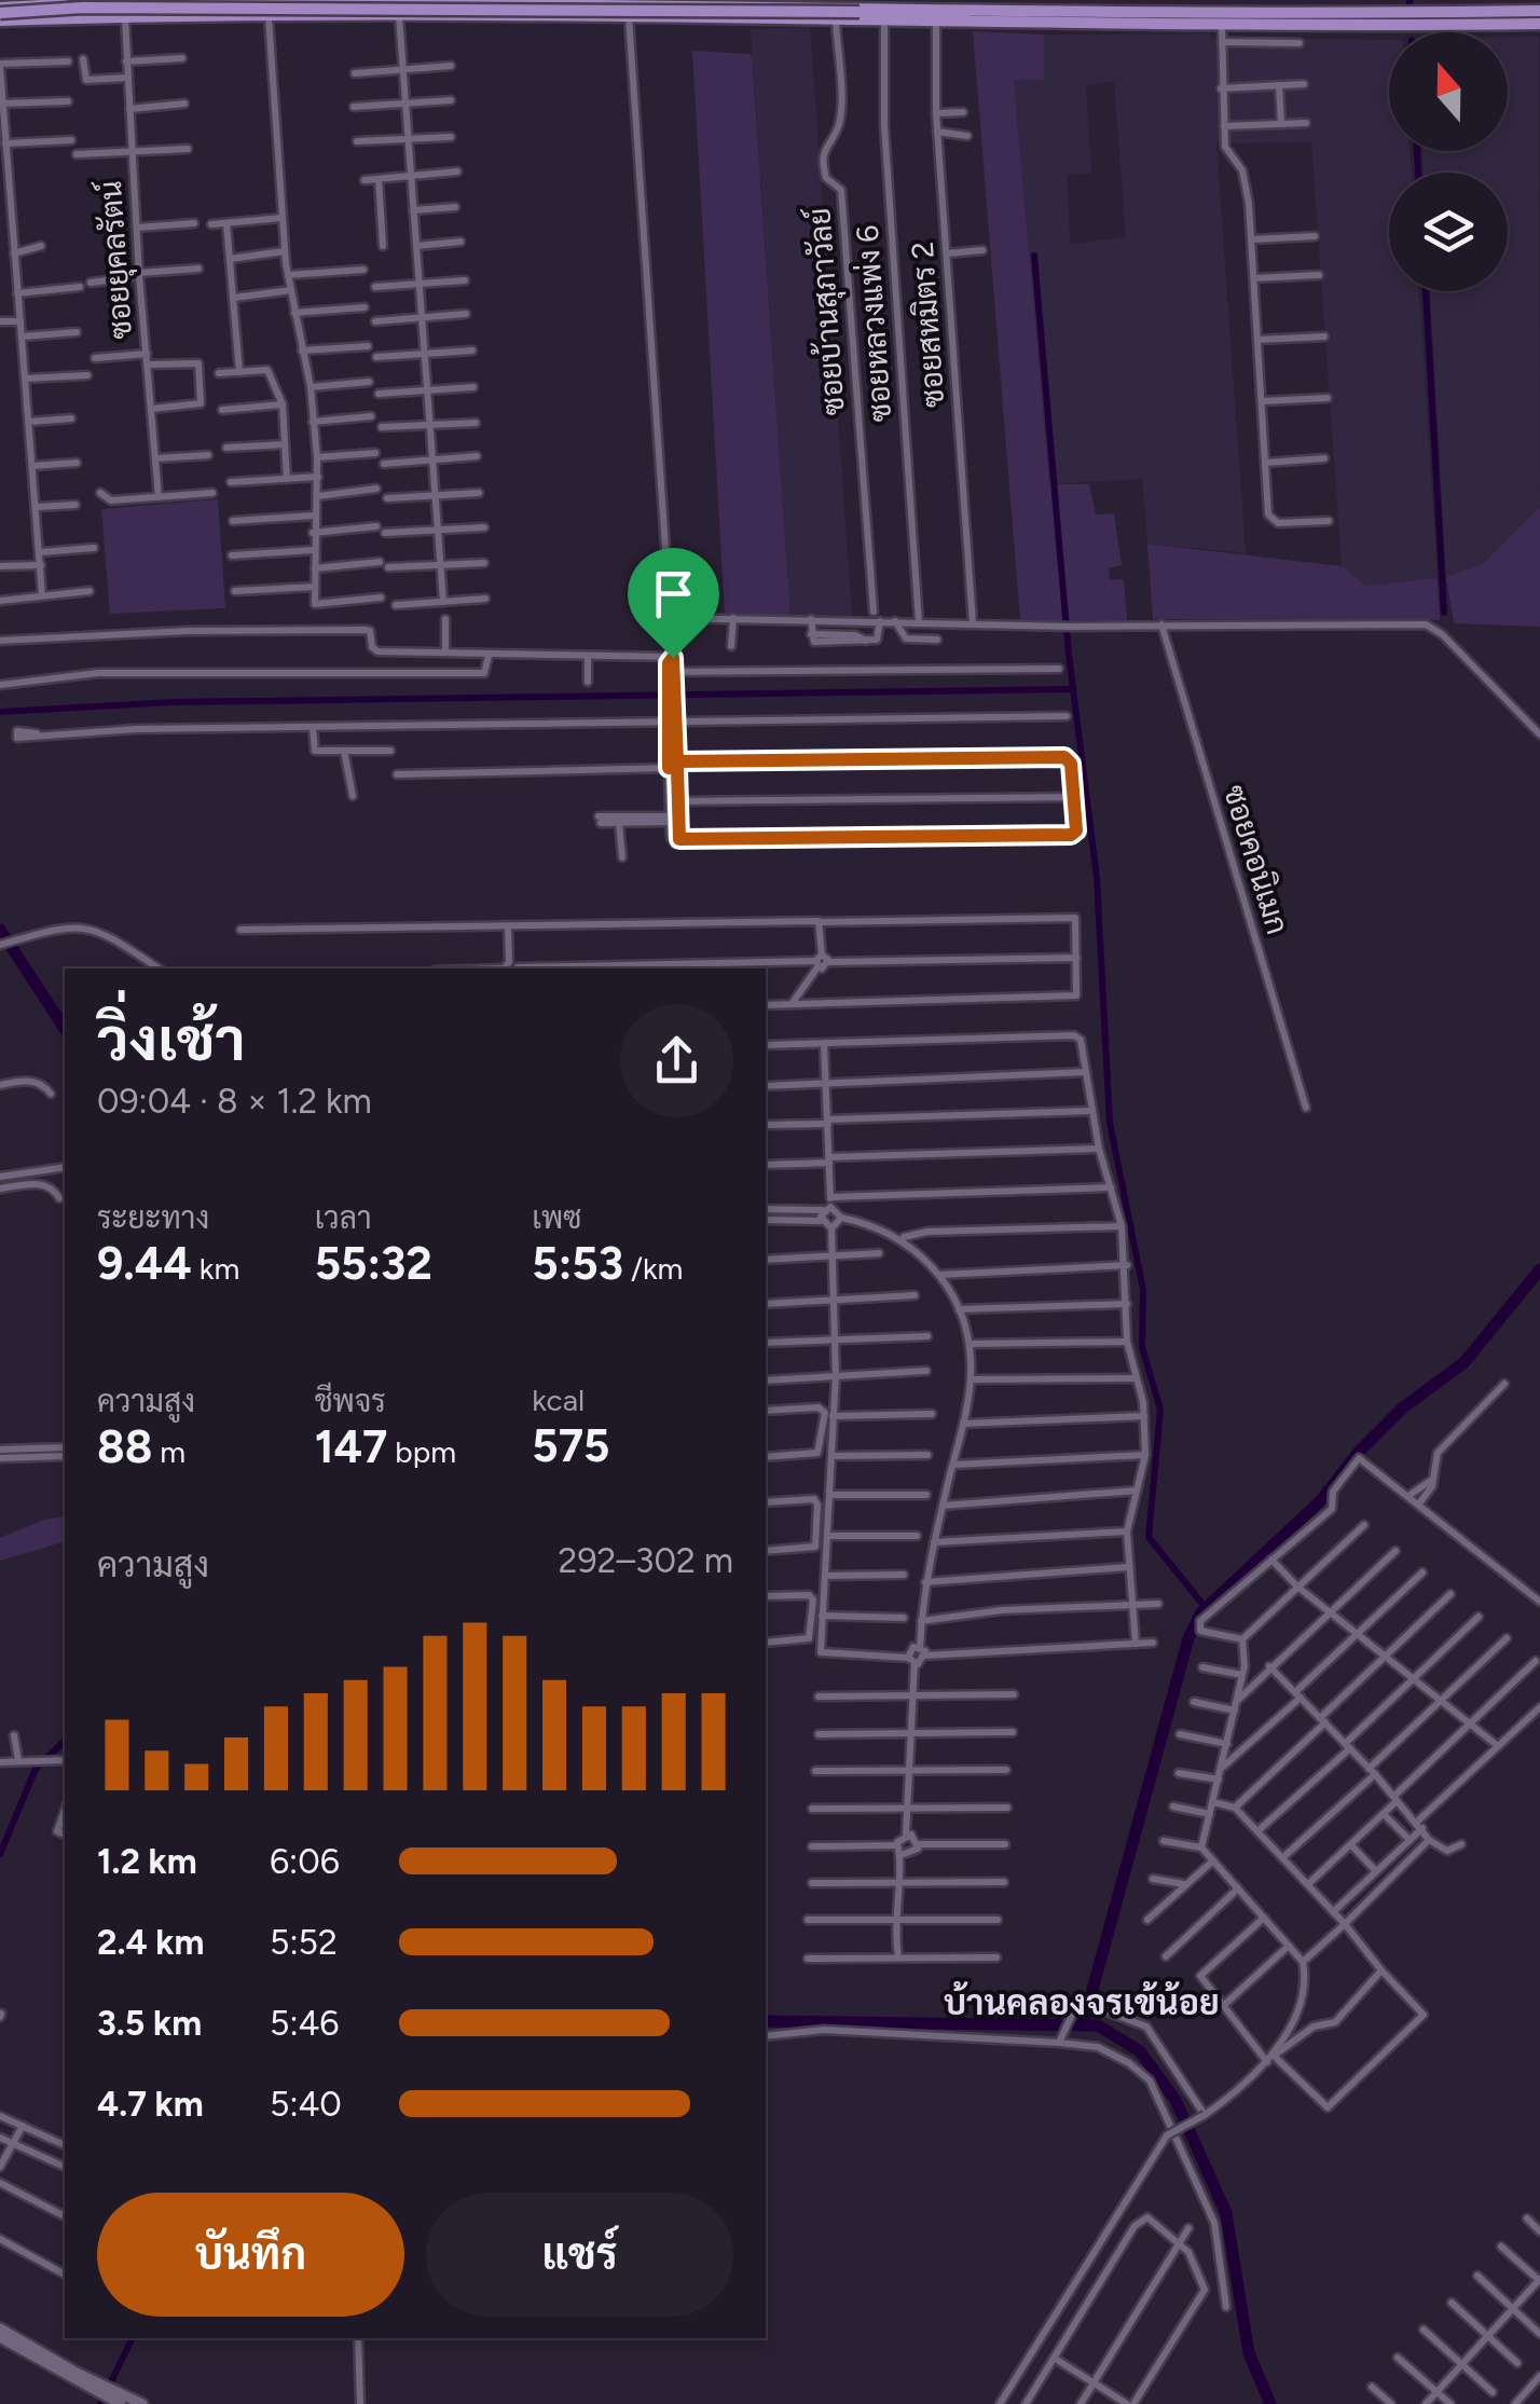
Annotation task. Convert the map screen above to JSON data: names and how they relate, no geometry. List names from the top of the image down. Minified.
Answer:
{"streets":{"street":["ซอยยุคลรัตน์","ซอยบ้านสุภาวัลย์","ซอยหลวงแพ่ง 6","ซอยสหมิตร 2","ซอยคอนิเมก"]},"districts":["บ้านคลองจรเข้น้อย"],"north":"top","page":{"heading":["วิ่งเช้า","09:04 · 8 × 1.2 km"],"stats":[["ระยะทาง","9.44 km"],["เวลา","55:32"],["เพซ","5:53 /km"],["ความสูง","88 m"],["ชีพจร","147 bpm"],["kcal","575"]],"chart":["ความสูง","292–302 m"],"list":[{"name":"1.2 km","note":"6:06"},{"name":"2.4 km","note":"5:52"},{"name":"3.5 km","note":"5:46"},{"name":"4.7 km","note":"5:40"}],"buttons":["บันทึก","แชร์"]}}
